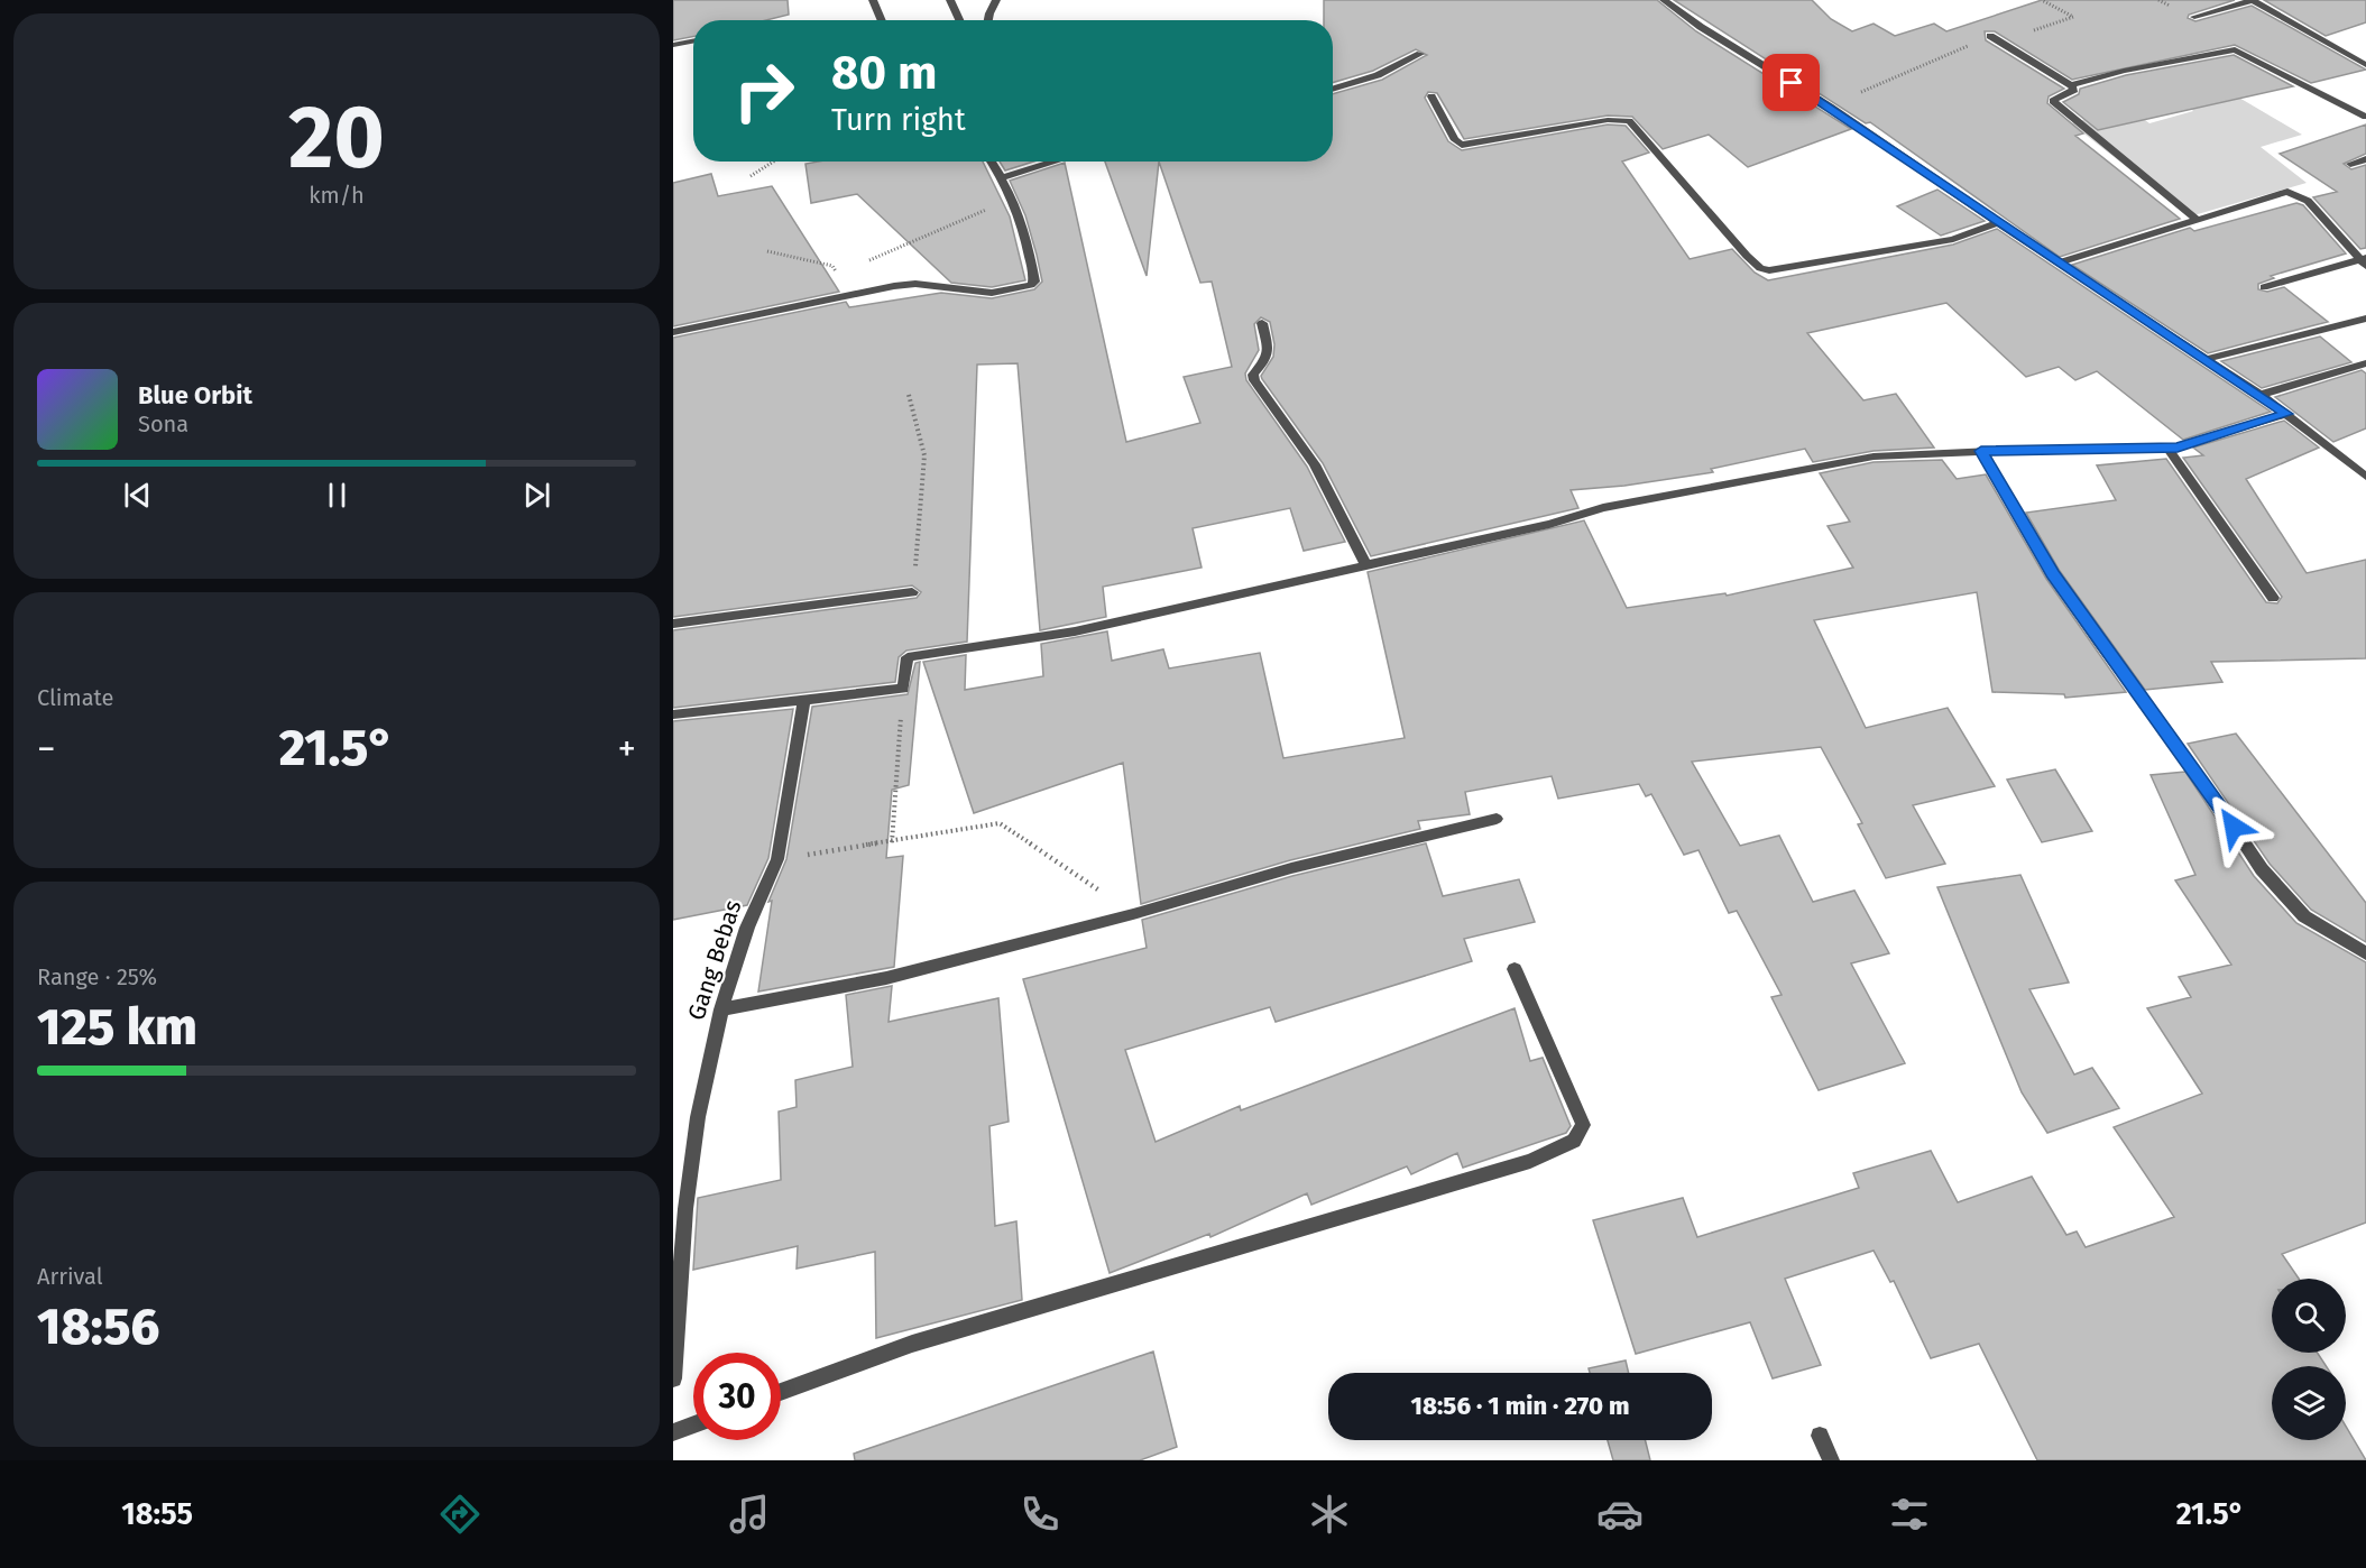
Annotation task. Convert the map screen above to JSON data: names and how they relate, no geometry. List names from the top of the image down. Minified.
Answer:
{"streets":{"street":["Gang Bebas"]},"page":{"tile":[["20","km/h"],"Climate",["Range · 25%","125 km"],["Arrival","18:56"]],"turn":["80 m","Turn right"],"song":["Blue Orbit","Sona"],"heat":["−","21.5°","+"],"limit":"30","trip":"18:56 · 1 min · 270 m","tabs":["18:55","21.5°"]}}
